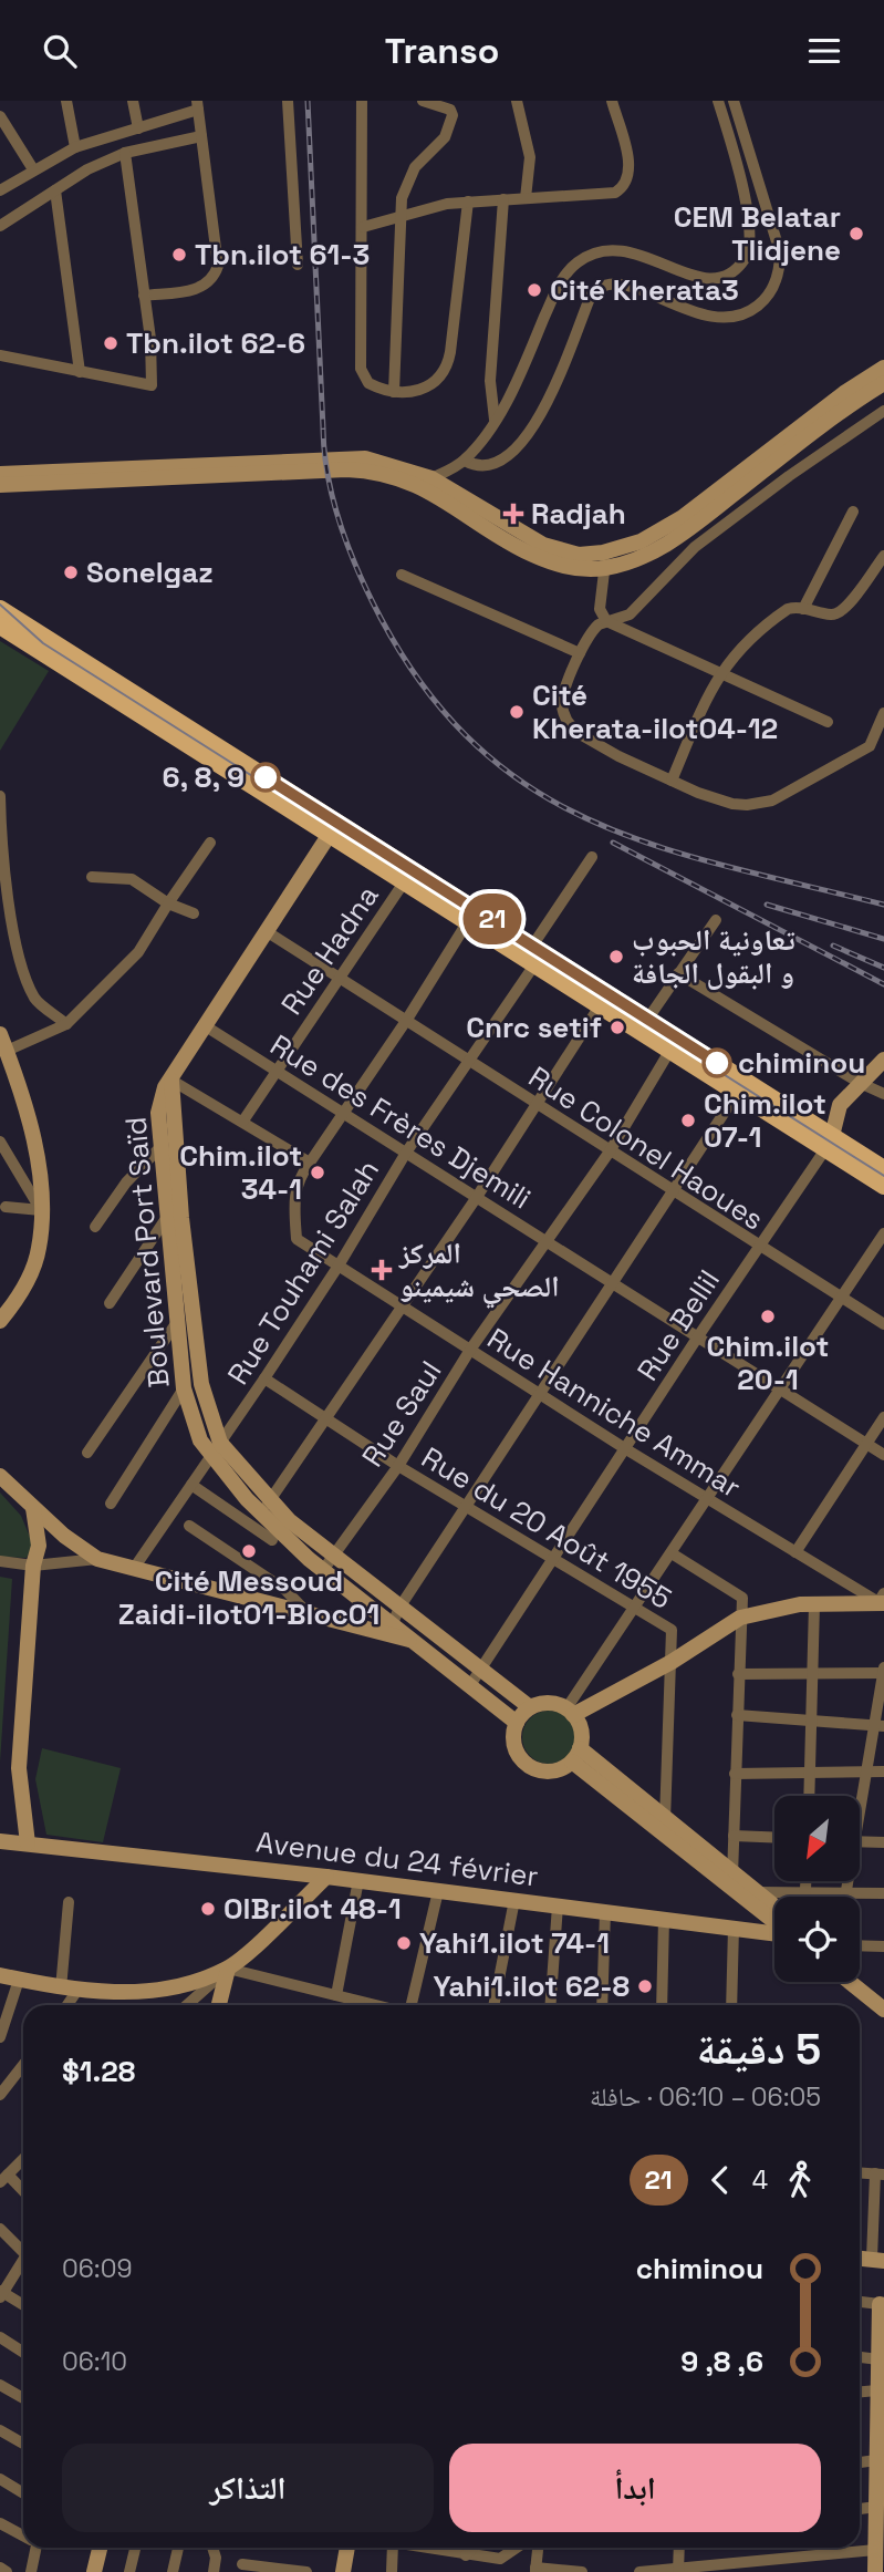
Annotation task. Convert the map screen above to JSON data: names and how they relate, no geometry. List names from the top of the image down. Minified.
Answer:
{"streets":{"main road":["Boulevard Port Saïd","Avenue du 24 février"],"street":["Rue Hadna","Rue des Frères Djemili","Rue Colonel Haoues","Rue Touhami Salah","Rue Bellil","Rue Hanniche Ammar","Rue Saul","Rue du 20 Août 1955"]},"crossings":[["Rue Hadna","Rue des Frères Djemili"],["Rue Hadna","Rue Colonel Haoues"],["Rue des Frères Djemili","Boulevard Port Saïd"],["Rue des Frères Djemili","Rue Touhami Salah"],["Rue des Frères Djemili","Rue Bellil"],["Rue des Frères Djemili","Rue Saul"],["Rue Colonel Haoues","Boulevard Port Saïd"],["Rue Colonel Haoues","Rue Touhami Salah"],["Rue Colonel Haoues","Rue Bellil"],["Rue Colonel Haoues","Rue Saul"],["Boulevard Port Saïd","Rue Touhami Salah"],["Rue Touhami Salah","Rue Hanniche Ammar"],["Rue Touhami Salah","Rue du 20 Août 1955"],["Rue Bellil","Rue Hanniche Ammar"],["Rue Bellil","Rue du 20 Août 1955"],["Rue Hanniche Ammar","Rue Saul"],["Rue Saul","Rue du 20 Août 1955"]],"places":{"other":["CEM Belatar Tlidjene","Tbn.ilot 61-3","Cité Kherata3","Tbn.ilot 62-6","Sonelgaz","Cité Kherata-ilot04-12","6, 8, 9","تعاونية الحبوب و البقول الجافة","Cnrc setif","chiminou","Chim.ilot 07-1","Chim.ilot 34-1","Chim.ilot 20-1","Cité Messoud Zaidi-ilot01-Bloc01","OlBr.ilot 48-1","Yahi1.ilot 74-1","Yahi1.ilot 62-8"],"health":["Radjah","المركز الصحي شيمينو"]},"lines":["bus line 21"],"north":"bottom left","page":{"header":"Transo","on_map":"21","heading":["5 دقيقة","06:05 – 06:10 · حافلة","$1.28"],"legs":["4","21"],"list":[{"name":"chiminou","value":"06:09"},{"name":"6, 8, 9","value":"06:10"}],"buttons":["ابدأ","التذاكر"]}}
